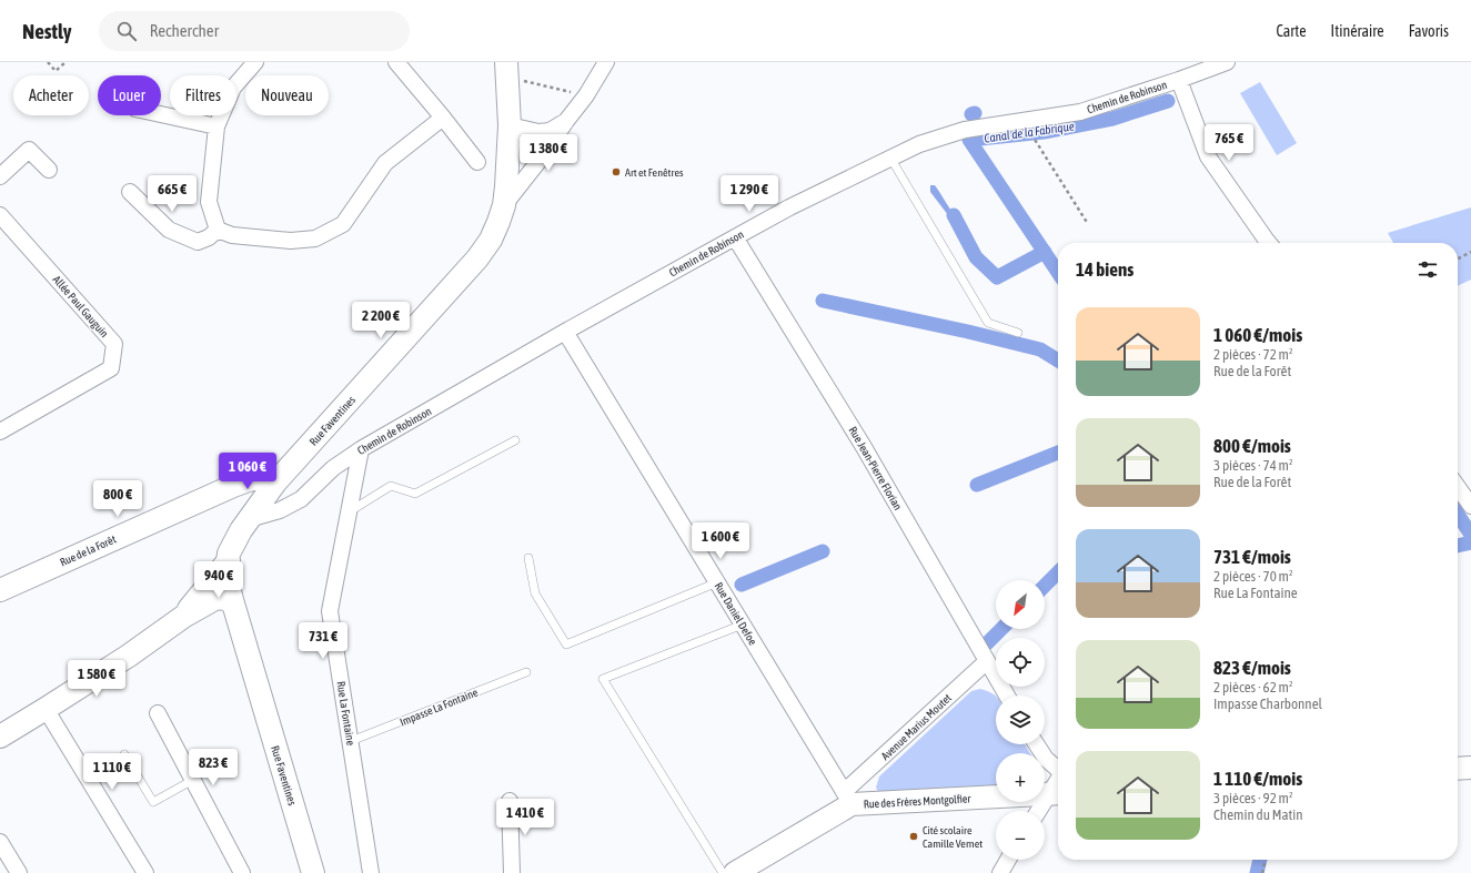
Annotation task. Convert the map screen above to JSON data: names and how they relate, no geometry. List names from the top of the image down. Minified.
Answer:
{"streets":{"street":["Chemin de Robinson","Allée Paul Gauguin","Rue Faventines","Rue Jean-Pierre Florian","Rue de la Forêt","Rue Daniel Defoe","Rue La Fontaine","Avenue Marius Moutet","Rue des Frères Montgolfier"],"lane":["Impasse La Fontaine"]},"crossings":[["Chemin de Robinson","Rue Faventines"],["Chemin de Robinson","Rue Jean-Pierre Florian"],["Chemin de Robinson","Rue Daniel Defoe"],["Chemin de Robinson","Rue La Fontaine"],["Rue Faventines","Rue de la Forêt"],["Rue Jean-Pierre Florian","Avenue Marius Moutet"],["Rue Daniel Defoe","Avenue Marius Moutet"],["Rue Daniel Defoe","Rue des Frères Montgolfier"],["Impasse La Fontaine","Rue La Fontaine"],["Avenue Marius Moutet","Rue des Frères Montgolfier"]],"water":["Canal de la Fabrique"],"places":["Art et Fenêtres","Cité scolaire Camille Vernet"],"north":"bottom left","page":{"header":"Nestly","search":"Rechercher","nav":["Carte","Itinéraire","Favoris"],"chip":["Acheter","Louer","Filtres","Nouveau"],"price":["765 €","1 380 €","665 €","1 290 €","2 200 €","1 060 €","800 €","1 600 €","940 €","731 €","1 580 €","823 €","1 110 €","1 410 €"],"heading":"14 biens","list":[{"name":"1 060 €/mois","note":"2 pièces · 72 m² · Rue de la Forêt"},{"name":"800 €/mois","note":"3 pièces · 74 m² · Rue de la Forêt"},{"name":"731 €/mois","note":"2 pièces · 70 m² · Rue La Fontaine"},{"name":"823 €/mois","note":"2 pièces · 62 m² · Impasse Charbonnel"},{"name":"1 110 €/mois","note":"3 pièces · 92 m² · Chemin du Matin"}],"map_buttons":["+","−"]}}
